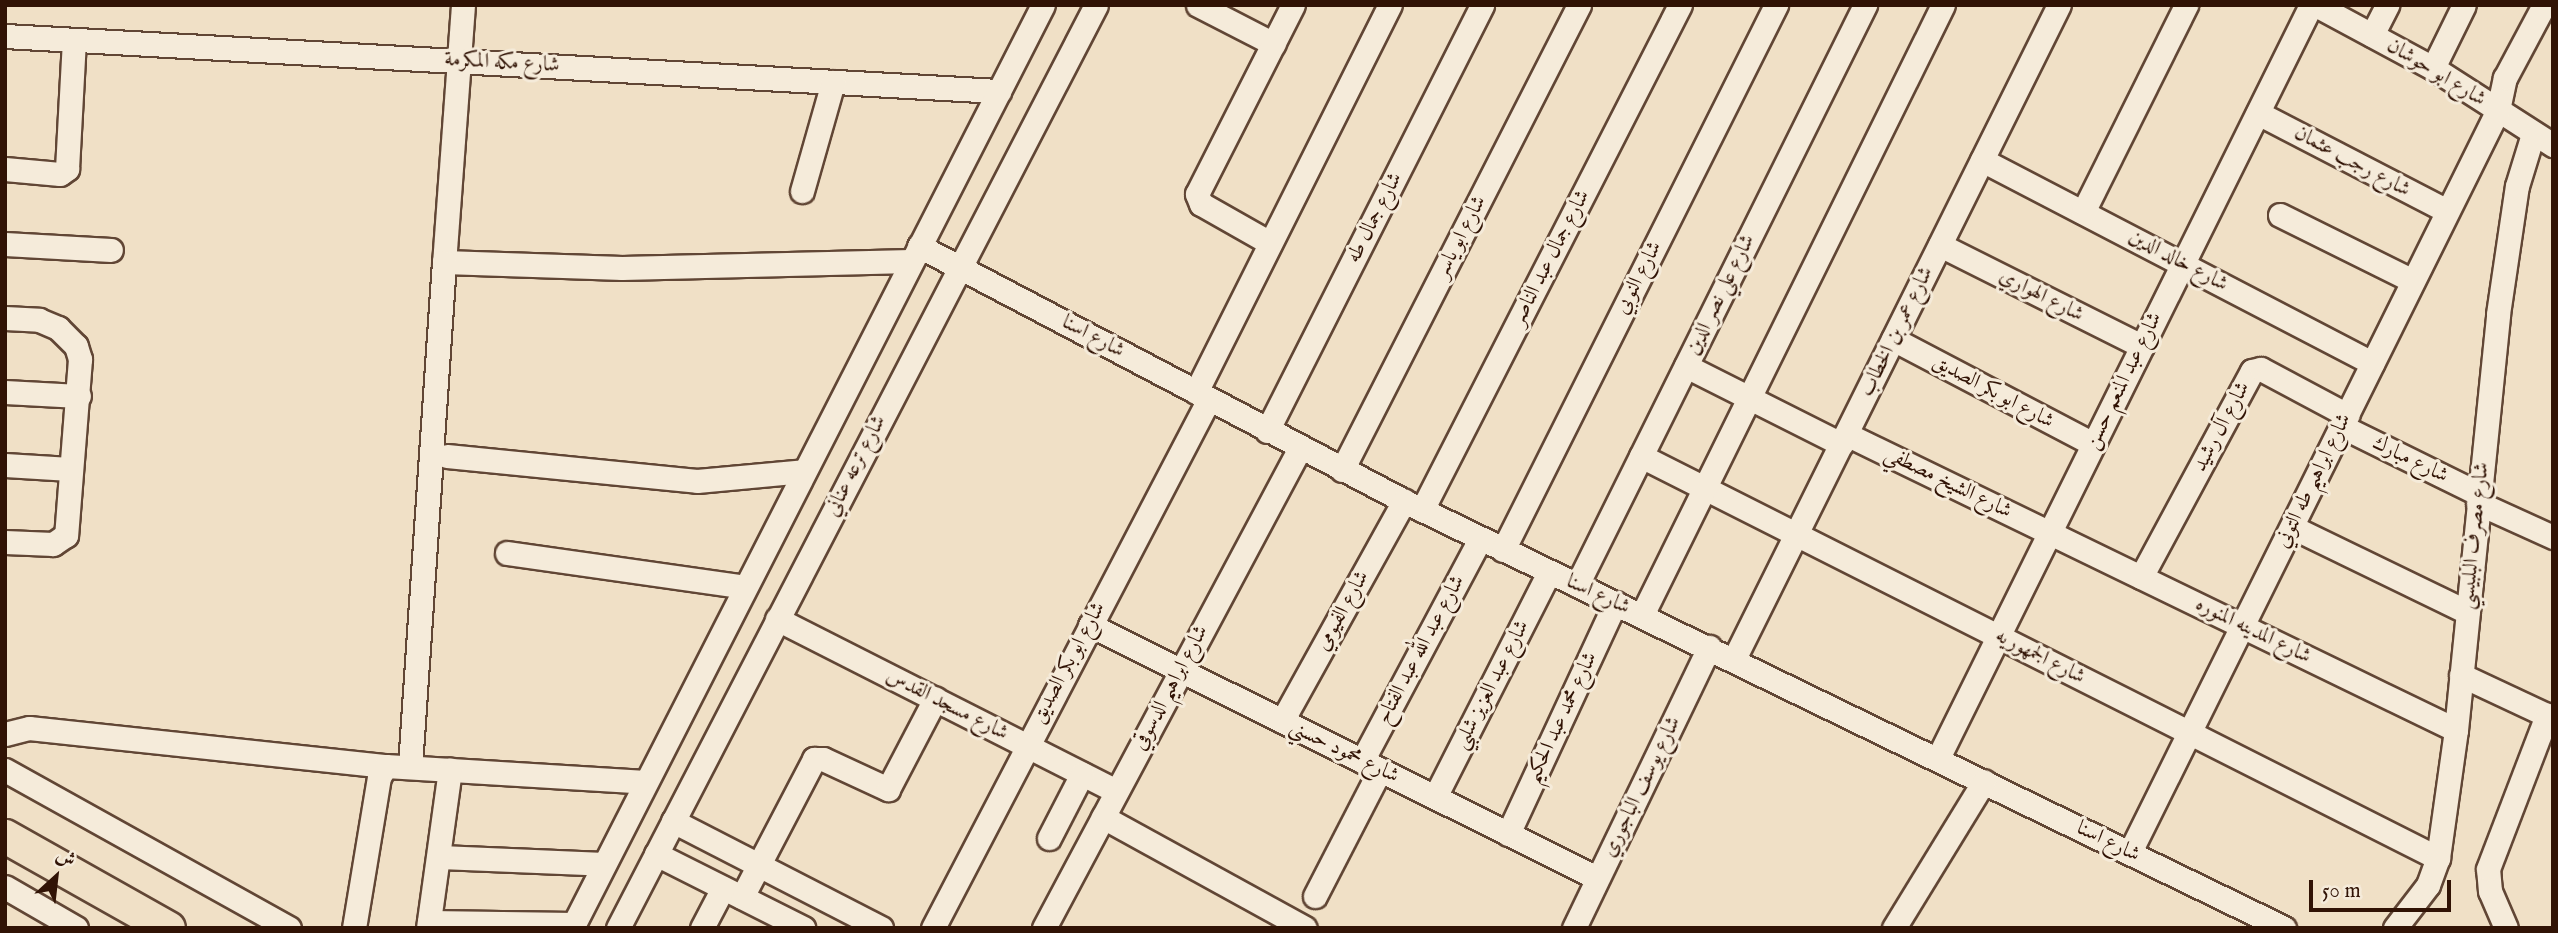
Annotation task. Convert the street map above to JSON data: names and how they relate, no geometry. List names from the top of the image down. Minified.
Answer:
{"streets":{"street":["شارع مكه المكرمة","شارع ابو حوشان","شارع رجب عثمان","شارع جمال طه","شارع ابو ياسر","شارع جمال عبد الناصر","شارع خالد الدين","شارع النوبي","شارع علي نصر الدين","شارع الهواري","شارع عمر بن الخطاب","شارع اسنا","شارع عبد المنعم حسن","شارع ابو بكر الصديق","شارع آل رشيد","شارع مبارك","شارع ترعه عناني","شارع ابراهيم طه التوني","شارع الشيخ مصطفي","شارع مصرف البلبيسي","شارع الفيومي","شارع المدينه المنوره","شارع عبد الله عبد الفتاح","شارع الجمهوريه","شارع عبد العزيز شلبي","شارع ابراهيم الدسوقي","شارع مسجد القدس","شارع محمد عبد الحكيم","شارع محمود حسني","شارع يوسف الباجوري"]},"crossings":[["شارع مكه المكرمة","شارع ترعه عناني"],["شارع ابو حوشان","شارع عبد المنعم حسن"],["شارع ابو حوشان","شارع ابراهيم طه التوني"],["شارع ابو حوشان","شارع مصرف البلبيسي"],["شارع رجب عثمان","شارع عبد المنعم حسن"],["شارع رجب عثمان","شارع ابراهيم طه التوني"],["شارع جمال طه","شارع اسنا"],["شارع ابو ياسر","شارع اسنا"],["شارع جمال عبد الناصر","شارع اسنا"],["شارع جمال عبد الناصر","شارع الفيومي"],["شارع خالد الدين","شارع عمر بن الخطاب"],["شارع خالد الدين","شارع عبد المنعم حسن"],["شارع خالد الدين","شارع ابراهيم طه التوني"],["شارع النوبي","شارع اسنا"],["شارع علي نصر الدين","شارع اسنا"],["شارع علي نصر الدين","شارع الشيخ مصطفي"],["شارع علي نصر الدين","شارع الجمهوريه"],["شارع الهواري","شارع عمر بن الخطاب"],["شارع الهواري","شارع عبد المنعم حسن"],["شارع عمر بن الخطاب","شارع اسنا"],["شارع عمر بن الخطاب","شارع ابو بكر الصديق"],["شارع عمر بن الخطاب","شارع الشيخ مصطفي"],["شارع عمر بن الخطاب","شارع الجمهوريه"],["شارع اسنا","شارع عبد المنعم حسن"],["شارع اسنا","شارع ابو بكر الصديق"],["شارع اسنا","شارع ترعه عناني"],["شارع اسنا","شارع ابراهيم طه التوني"],["شارع اسنا","شارع الفيومي"],["شارع اسنا","شارع عبد الله عبد الفتاح"],["شارع اسنا","شارع عبد العزيز شلبي"],["شارع اسنا","شارع ابراهيم الدسوقي"],["شارع اسنا","شارع محمد عبد الحكيم"],["شارع اسنا","شارع يوسف الباجوري"],["شارع عبد المنعم حسن","شارع ابو بكر الصديق"],["شارع عبد المنعم حسن","شارع الشيخ مصطفي"],["شارع عبد المنعم حسن","شارع المدينه المنوره"],["شارع عبد المنعم حسن","شارع الجمهوريه"],["شارع ابو بكر الصديق","شارع مسجد القدس"],["شارع ابو بكر الصديق","شارع محمود حسني"],["شارع آل رشيد","شارع مبارك"],["شارع آل رشيد","شارع ابراهيم طه التوني"],["شارع آل رشيد","شارع المدينه المنوره"],["شارع مبارك","شارع ابراهيم طه التوني"],["شارع مبارك","شارع مصرف البلبيسي"],["شارع ترعه عناني","شارع مسجد القدس"],["شارع ابراهيم طه التوني","شارع المدينه المنوره"],["شارع ابراهيم طه التوني","شارع الجمهوريه"],["شارع الشيخ مصطفي","شارع المدينه المنوره"],["شارع مصرف البلبيسي","شارع المدينه المنوره"],["شارع مصرف البلبيسي","شارع الجمهوريه"],["شارع الفيومي","شارع محمود حسني"],["شارع عبد الله عبد الفتاح","شارع محمود حسني"],["شارع عبد العزيز شلبي","شارع محمود حسني"],["شارع ابراهيم الدسوقي","شارع مسجد القدس"],["شارع ابراهيم الدسوقي","شارع محمود حسني"],["شارع محمد عبد الحكيم","شارع محمود حسني"],["شارع محمود حسني","شارع يوسف الباجوري"]],"scale_bar":"50 m","north":"top right"}
